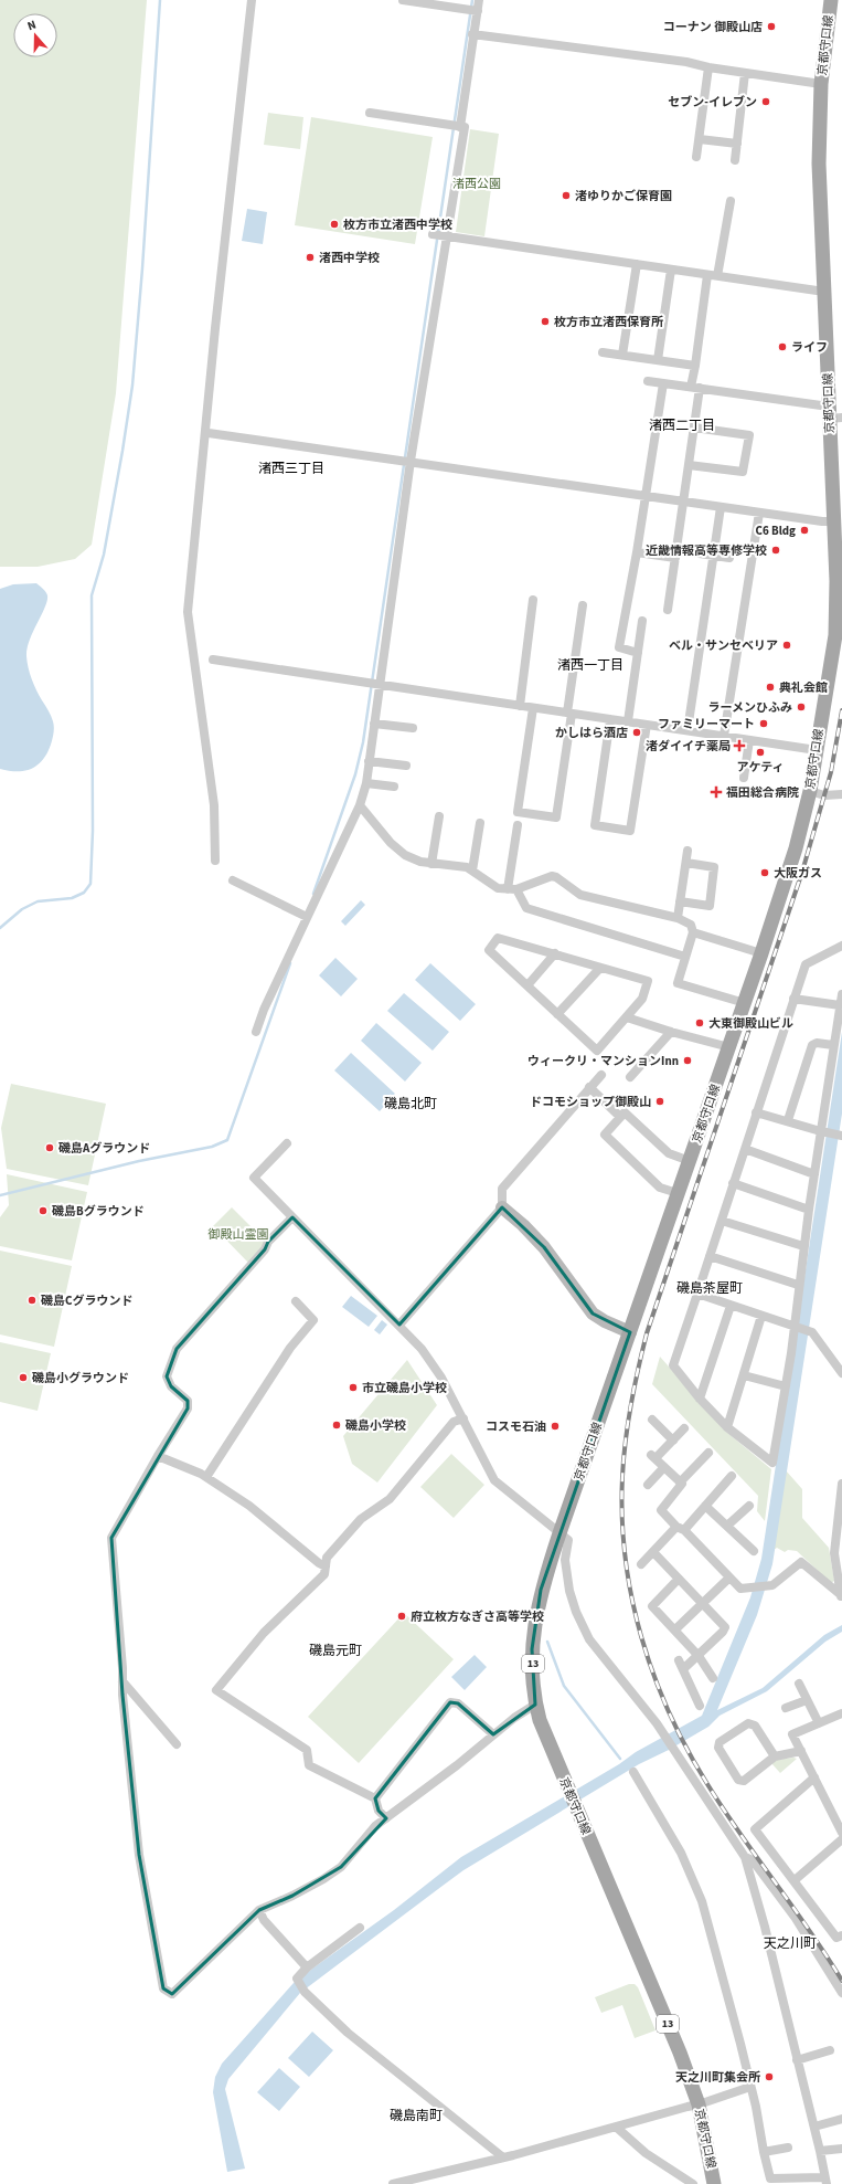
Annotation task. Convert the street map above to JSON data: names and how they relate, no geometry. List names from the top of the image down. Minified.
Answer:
{"streets":{"main road":["京都守口線","13"]},"districts":["渚西二丁目","渚西三丁目","渚西一丁目","磯島北町","磯島茶屋町","磯島元町","天之川町","磯島南町"],"parks":["渚西公園","御殿山霊園"],"places":{"other":["コーナン 御殿山店","セブン-イレブン","渚ゆりかご保育園","枚方市立渚西中学校","渚西中学校","枚方市立渚西保育所","ライフ","C6 Bldg","近畿情報高等専修学校","ベル・サンセベリア","典礼会館","ラーメンひふみ","ファミリーマート","かしはら酒店","アケティ","大阪ガス","大東御殿山ビル","ウィークリ・マンションInn","ドコモショップ御殿山","磯島Aグラウンド","磯島Bグラウンド","磯島Cグラウンド","磯島小グラウンド","市立磯島小学校","磯島小学校","コスモ石油","府立枚方なぎさ高等学校","天之川町集会所"],"health":["渚ダイイチ薬局","福田総合病院"]},"north":"top"}
